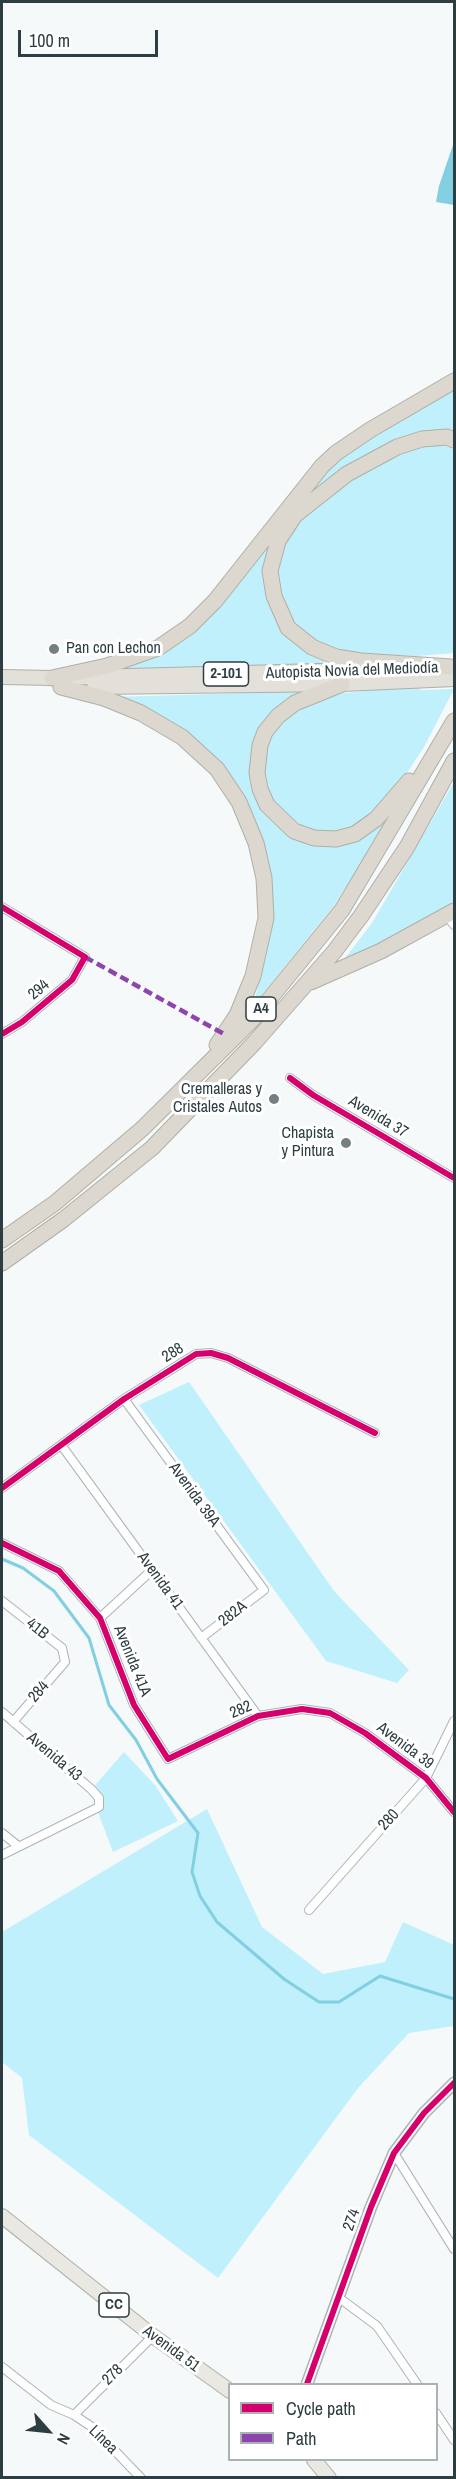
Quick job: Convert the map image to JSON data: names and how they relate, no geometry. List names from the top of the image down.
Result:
{
  "streets": {
    "highway": ["Autopista Novia del Mediodía", "2-101", "A4"],
    "main road": ["CC", "Avenida 51"],
    "street": [
      "294",
      "Avenida 37",
      "288",
      "Avenida 39A",
      "Avenida 41",
      "282A",
      "41B",
      "Avenida 41A",
      "284",
      "282",
      "Avenida 39",
      "Avenida 43",
      "280",
      "274",
      "278",
      "Línea"
    ]
  },
  "crossings": [
    ["288", "Avenida 39A"],
    ["288", "Avenida 41"],
    ["Avenida 39A", "282A"],
    ["Avenida 41", "282A"],
    ["Avenida 41", "282"],
    ["41B", "284"],
    ["Avenida 41A", "282"],
    ["284", "Avenida 43"],
    ["282", "Avenida 39"],
    ["Avenida 39", "280"],
    ["Avenida 51", "278"],
    ["278", "Línea"]
  ],
  "places": ["Pan con Lechon", "Cremalleras y Cristales Autos", "Chapista y Pintura"],
  "legend": ["Cycle path", "Path"],
  "scale_bar": "100 m",
  "north": "bottom right"
}
